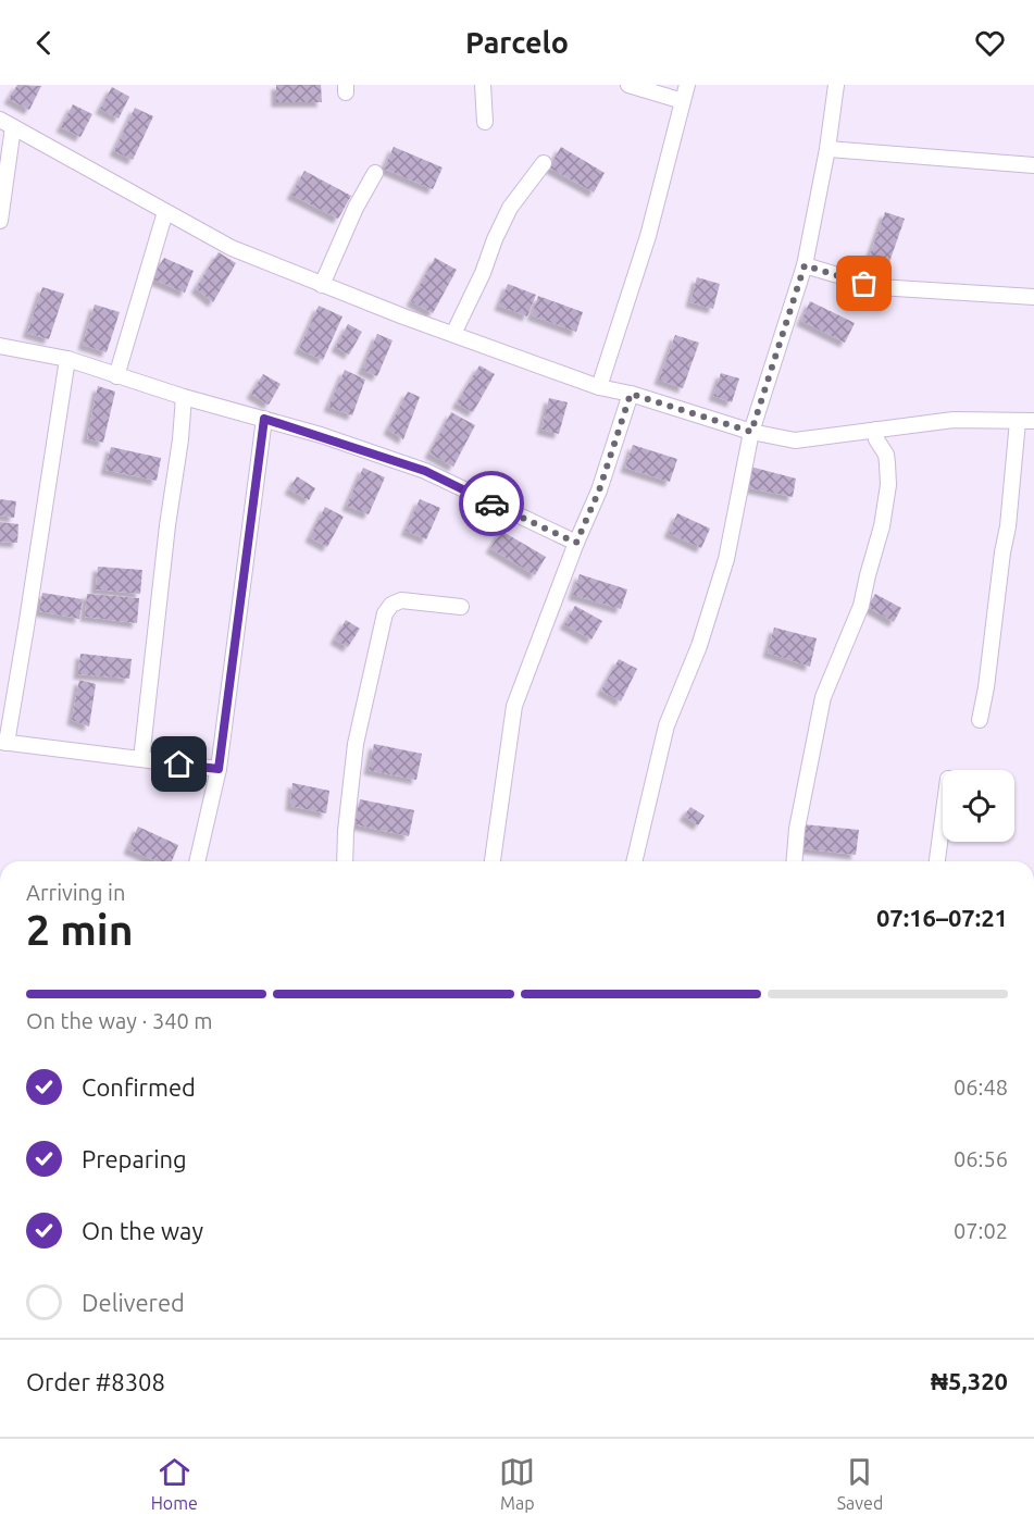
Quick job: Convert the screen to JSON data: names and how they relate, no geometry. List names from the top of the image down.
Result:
{
  "page": {
    "header": "Parcelo",
    "heading": ["2 min", "Arriving in", "07:16–07:21"],
    "panel": ["Order #8308", "₦5,320"],
    "bar": "On the way · 340 m",
    "list": [
      ["Confirmed", "06:48"],
      ["Preparing", "06:56"],
      ["On the way", "07:02"],
      "Delivered"
    ],
    "tabs": ["Home", "Map", "Saved"]
  }
}
